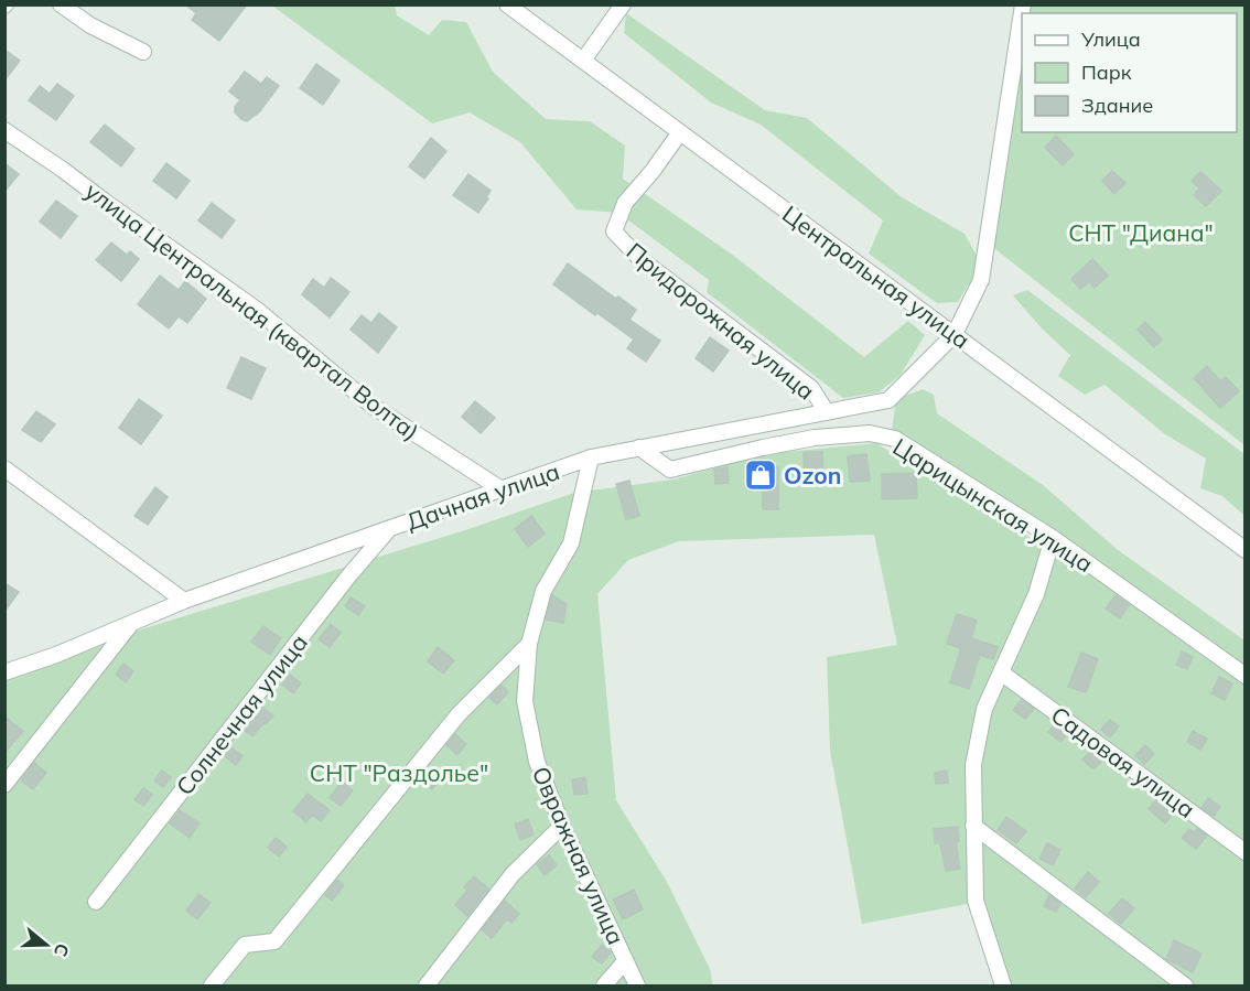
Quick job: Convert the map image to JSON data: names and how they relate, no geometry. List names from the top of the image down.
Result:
{
  "streets": {
    "street": [
      "Центральная улица",
      "улица Центральная (квартал Волта)",
      "Придорожная улица",
      "Дачная улица",
      "Царицынская улица",
      "Солнечная улица",
      "Садовая улица",
      "Овражная улица"
    ]
  },
  "crossings": [
    ["Центральная улица", "Придорожная улица"],
    ["Центральная улица", "Дачная улица"],
    ["улица Центральная (квартал Волта)", "Дачная улица"],
    ["Придорожная улица", "Дачная улица"],
    ["Дачная улица", "Царицынская улица"],
    ["Дачная улица", "Солнечная улица"],
    ["Дачная улица", "Овражная улица"]
  ],
  "parks": ["СНТ \"Диана\"", "СНТ \"Раздолье\""],
  "places": {
    "shop": ["Ozon"]
  },
  "legend": ["Улица", "Парк", "Здание"],
  "north": "right"
}
